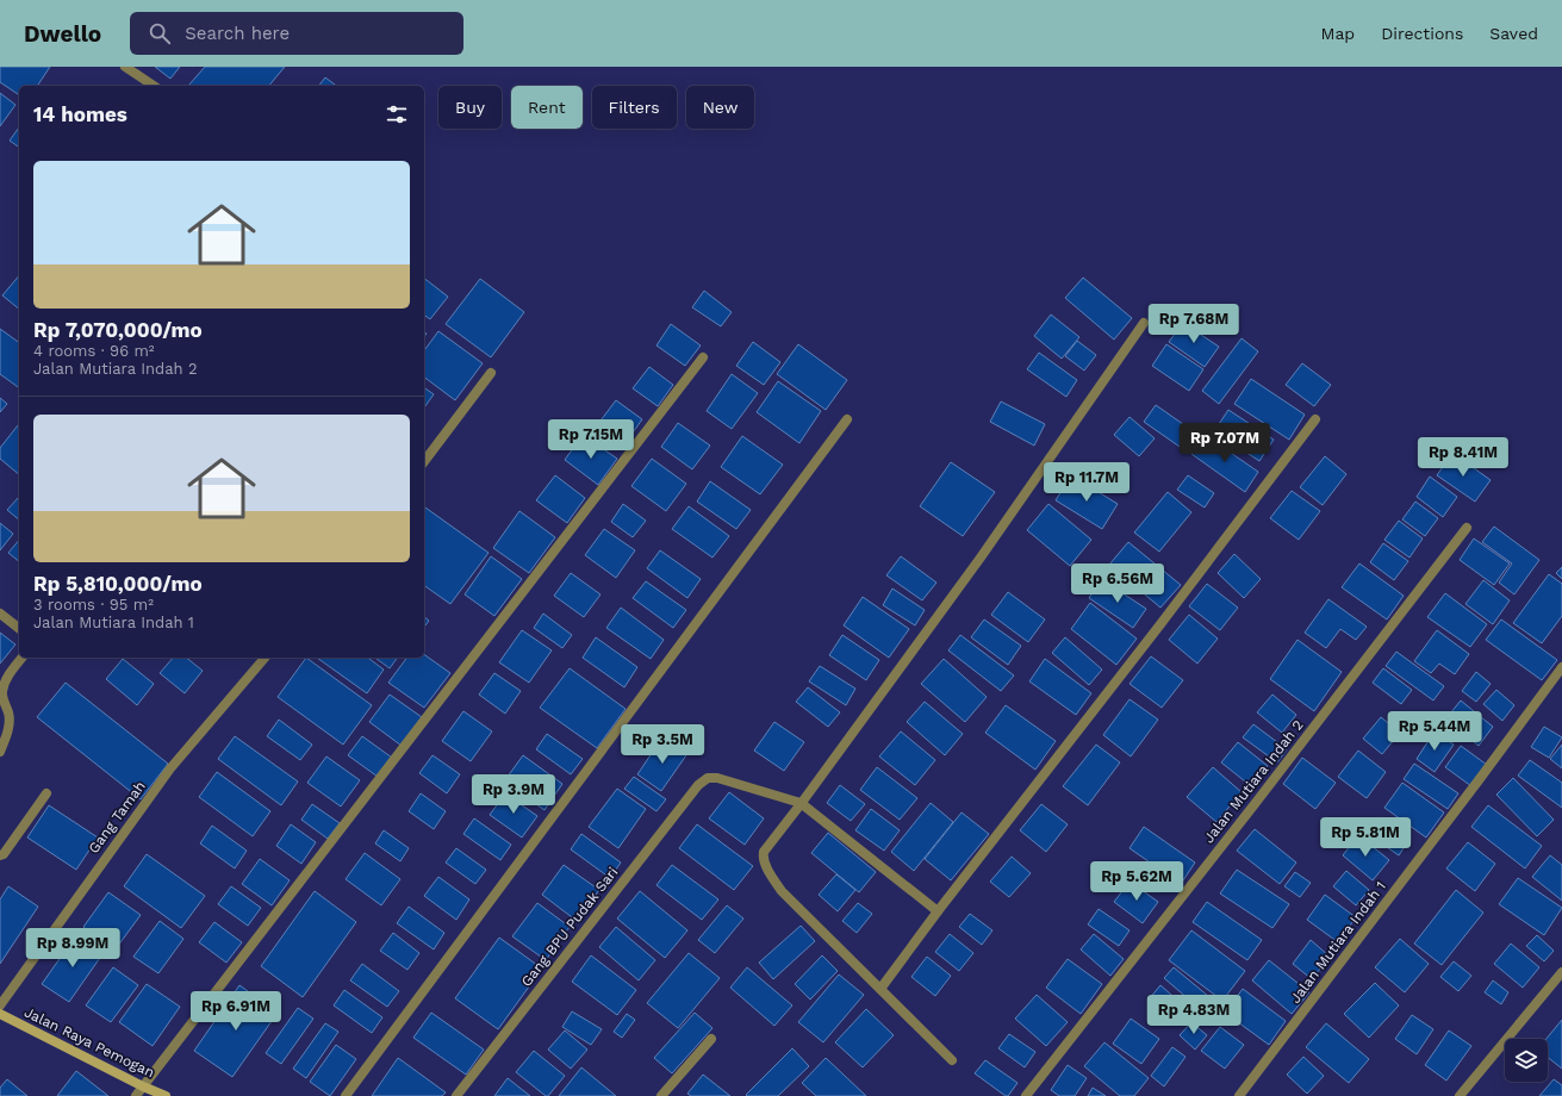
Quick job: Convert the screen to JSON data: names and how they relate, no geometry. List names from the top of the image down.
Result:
{
  "streets": {
    "street": [
      "Jalan Mutiara Indah 2",
      "Gang Tamah",
      "Gang BPU Pudak Sari",
      "Jalan Mutiara Indah 1",
      "Jalan Raya Pemogan"
    ]
  },
  "page": {
    "header": "Dwello",
    "search": "Search here",
    "nav": ["Map", "Directions", "Saved"],
    "chip": [
      "Buy",
      "Rent",
      "Filters",
      "New"
    ],
    "heading": "14 homes",
    "list": [
      {
        "name": "Rp 7,070,000/mo",
        "note": "4 rooms · 96 m² · Jalan Mutiara Indah 2"
      },
      {
        "name": "Rp 5,810,000/mo",
        "note": "3 rooms · 95 m² · Jalan Mutiara Indah 1"
      }
    ],
    "price": [
      "Rp 7.68M",
      "Rp 7.15M",
      "Rp 7.07M",
      "Rp 8.41M",
      "Rp 11.7M",
      "Rp 6.56M",
      "Rp 5.44M",
      "Rp 3.5M",
      "Rp 3.9M",
      "Rp 5.81M",
      "Rp 5.62M",
      "Rp 8.99M",
      "Rp 6.91M",
      "Rp 4.83M"
    ]
  }
}
